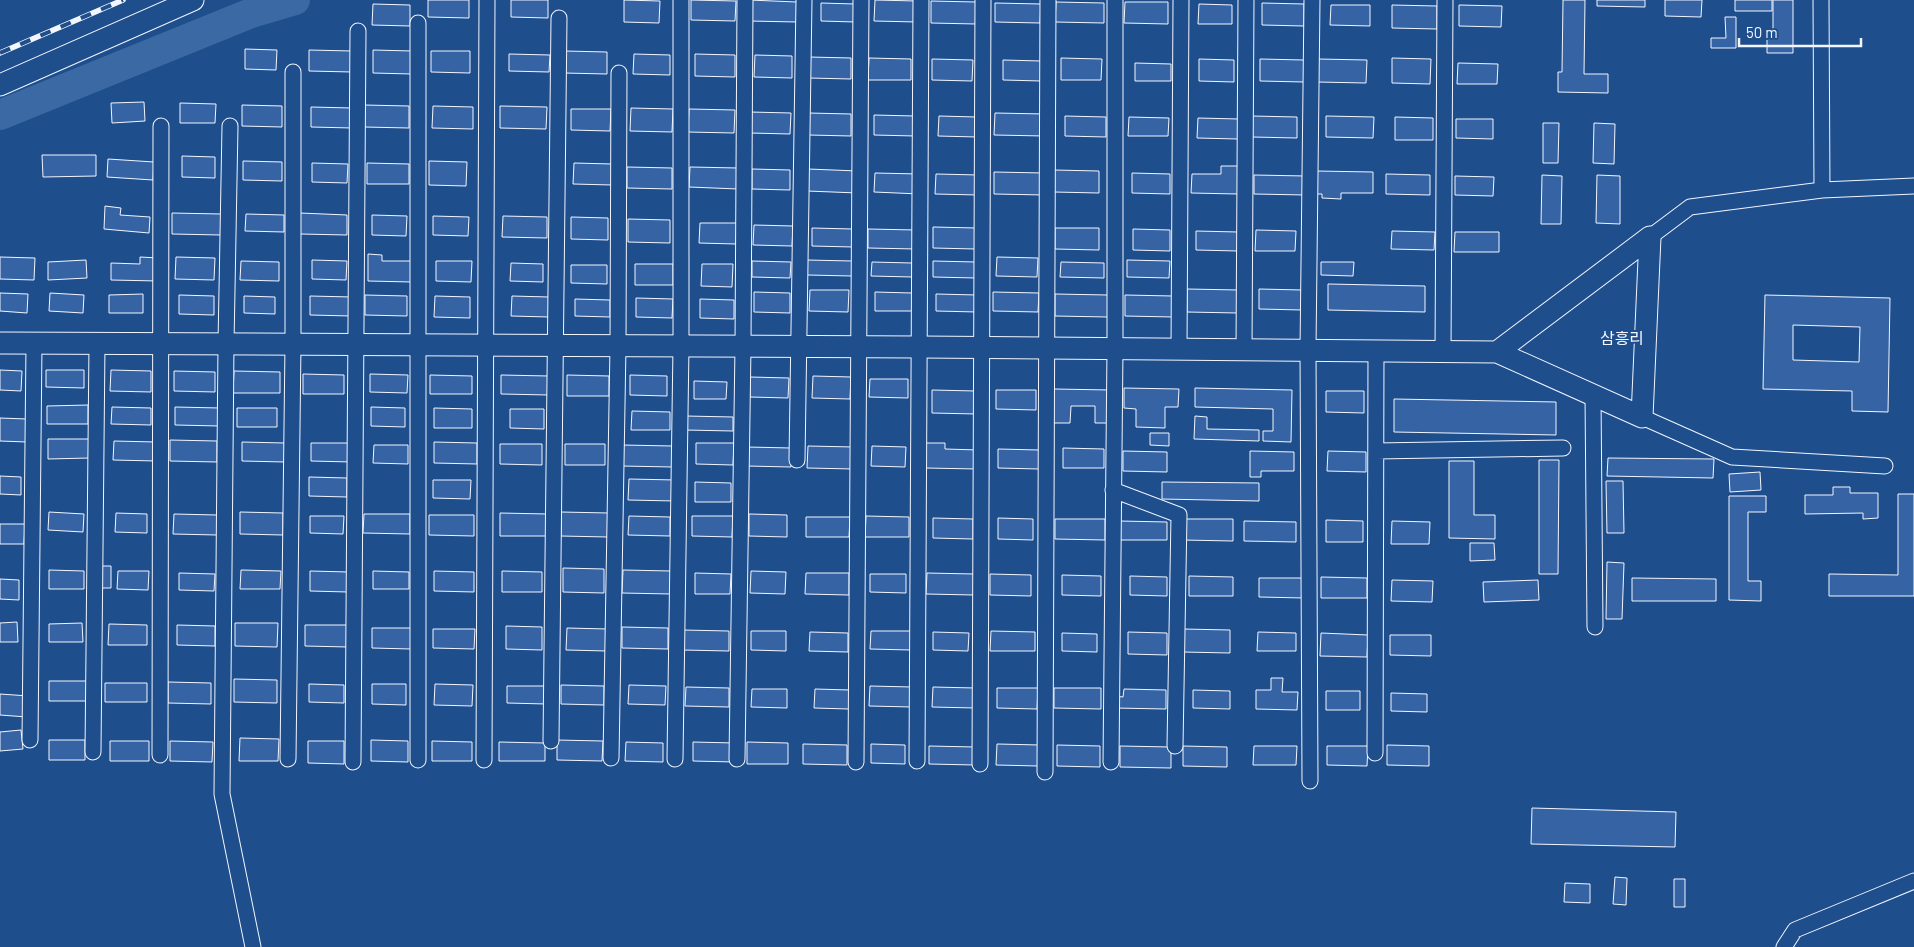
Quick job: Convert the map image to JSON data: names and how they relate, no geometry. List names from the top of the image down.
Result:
{
  "districts": ["삼흥리"],
  "scale_bar": "50 m"
}
